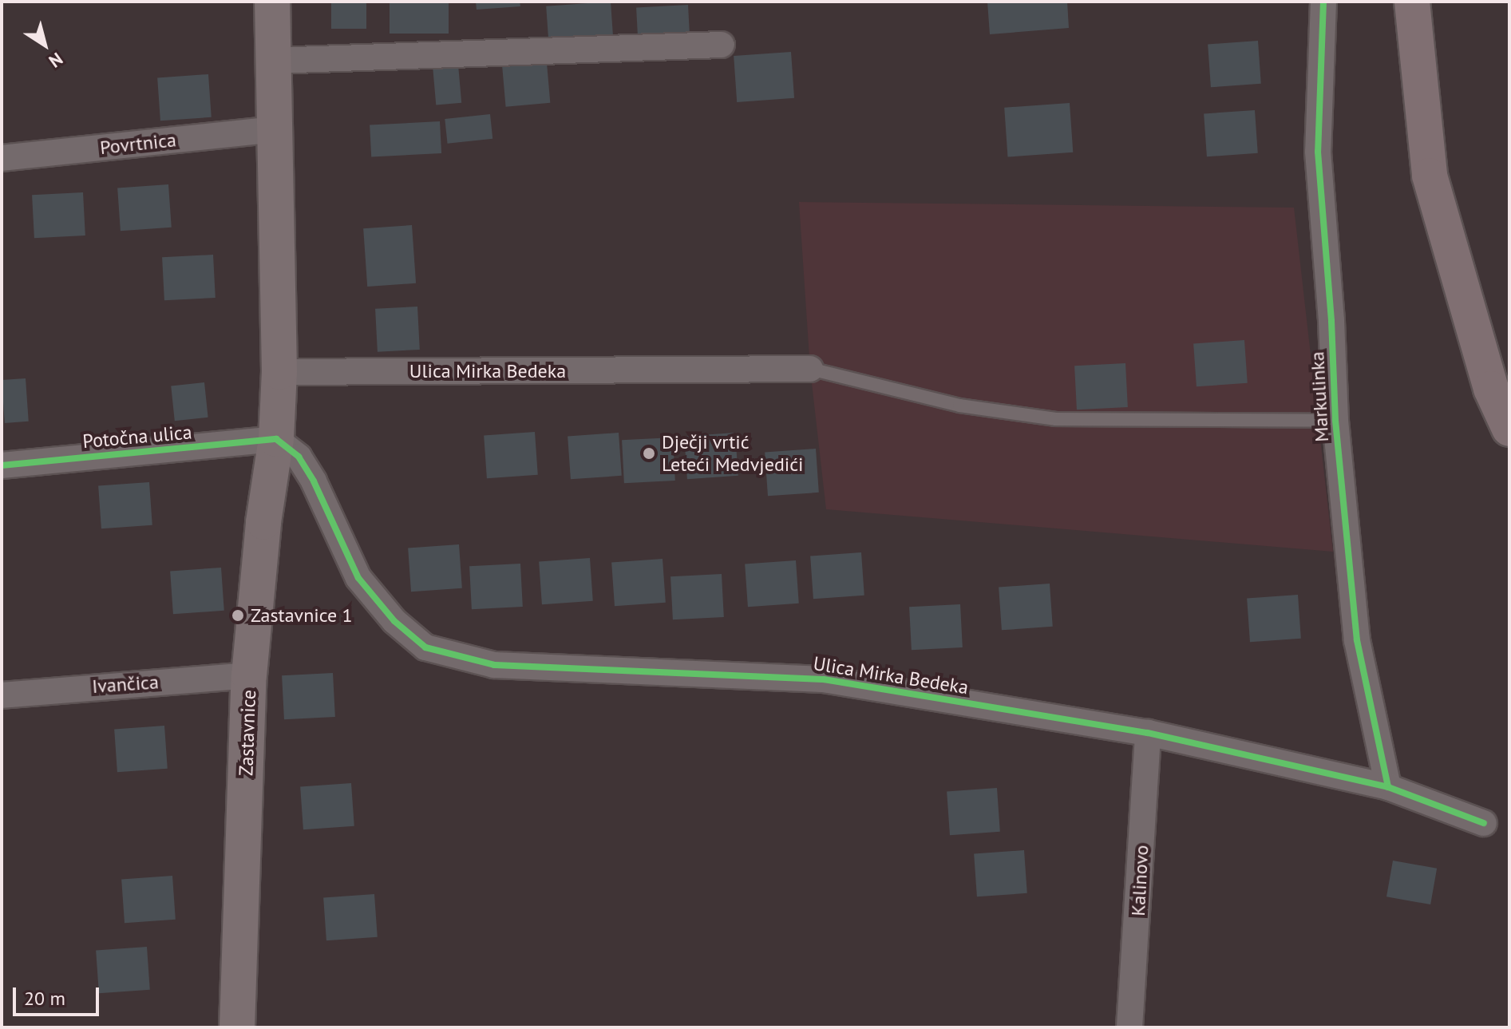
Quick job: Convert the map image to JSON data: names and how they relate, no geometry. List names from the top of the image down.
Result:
{
  "streets": {
    "main road": ["Zastavnice"],
    "street": [
      "Povrtnica",
      "Ulica Mirka Bedeka",
      "Markulinka",
      "Potočna ulica",
      "Ivančica",
      "Kalinovo"
    ]
  },
  "crossings": [
    ["Ulica Mirka Bedeka", "Markulinka"],
    ["Ulica Mirka Bedeka", "Potočna ulica"],
    ["Ulica Mirka Bedeka", "Zastavnice"],
    ["Ulica Mirka Bedeka", "Kalinovo"],
    ["Potočna ulica", "Zastavnice"],
    ["Ivančica", "Zastavnice"]
  ],
  "places": ["Dječji vrtić Leteći Medvjedići", "Zastavnice 1"],
  "scale_bar": "20 m",
  "north": "bottom right"
}
